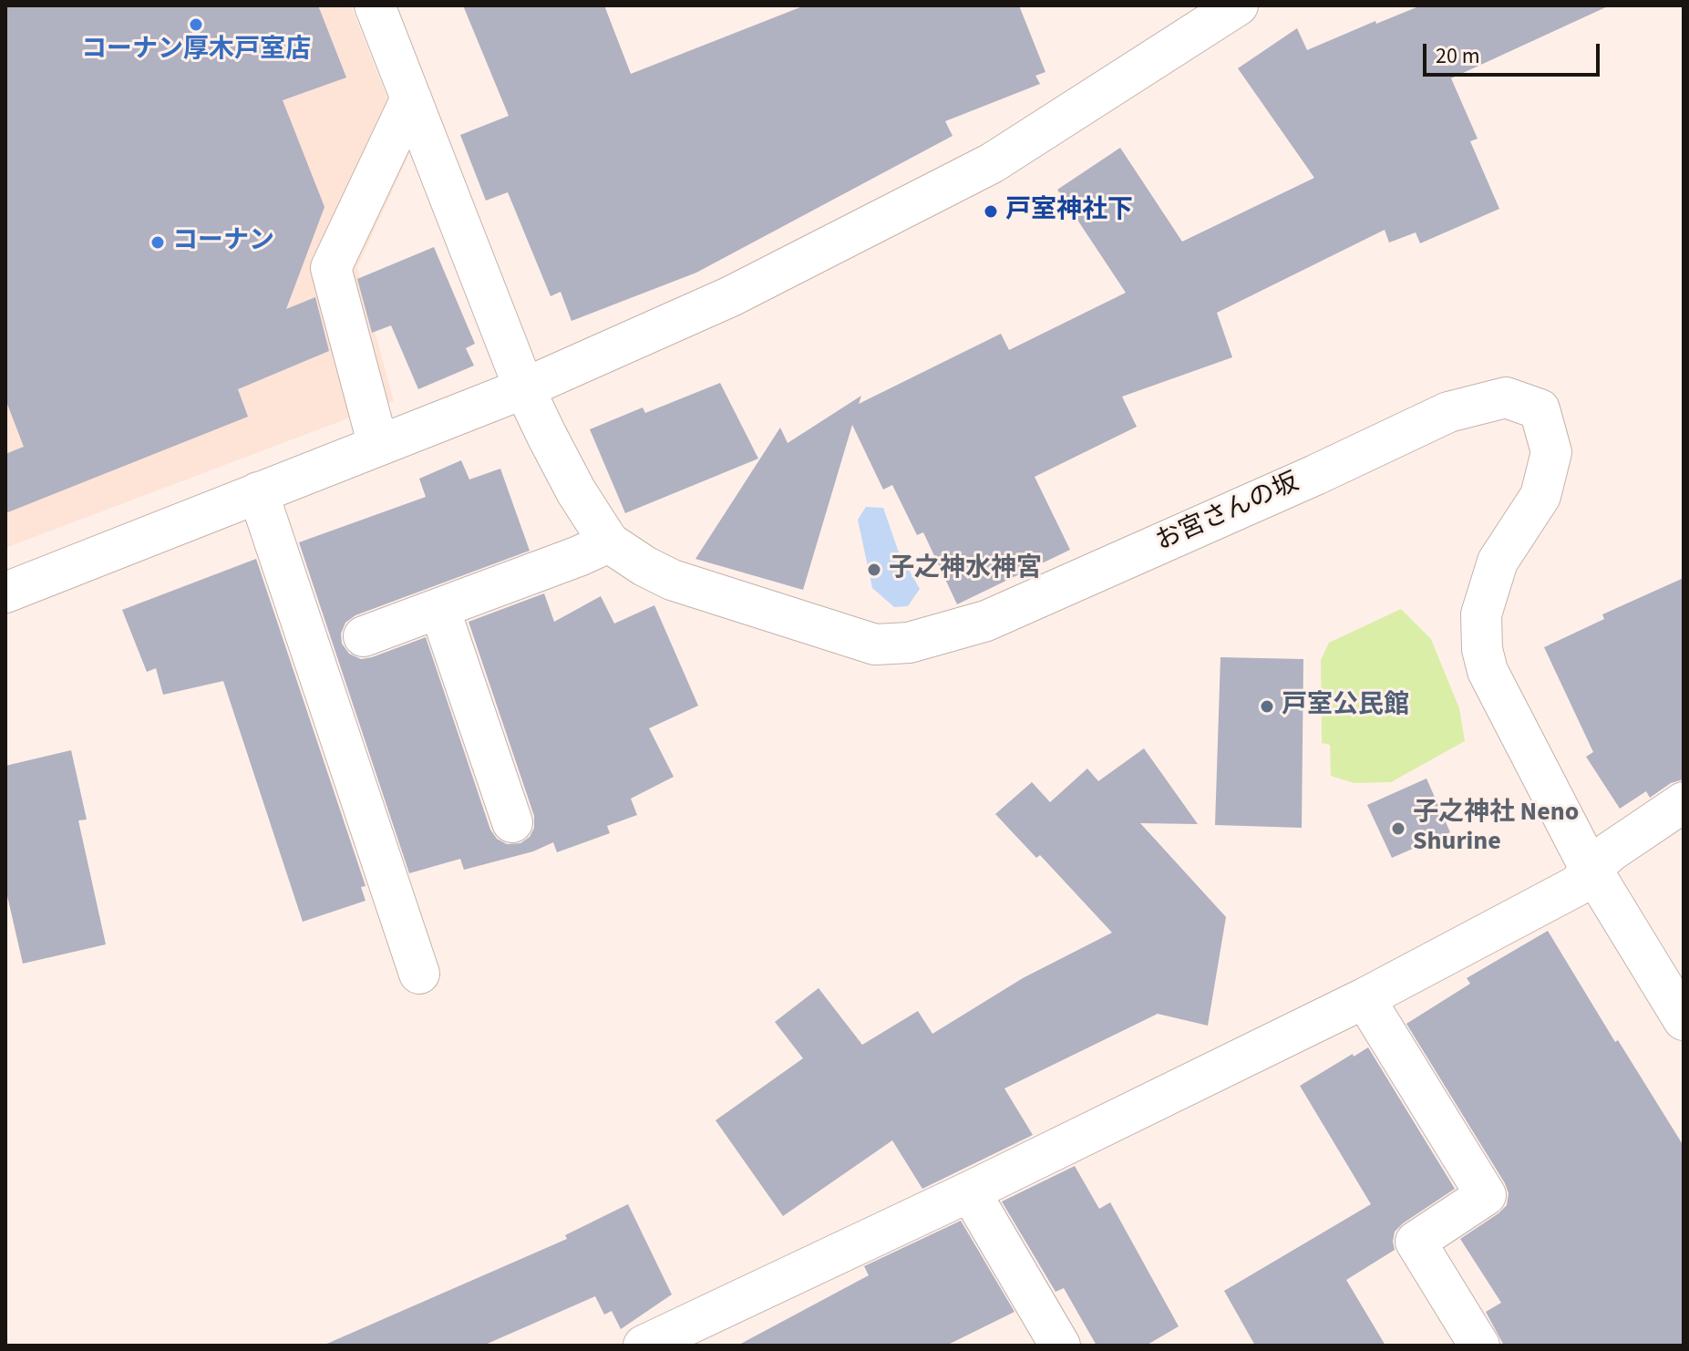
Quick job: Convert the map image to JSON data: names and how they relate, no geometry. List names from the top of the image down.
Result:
{
  "streets": {
    "street": ["お宮さんの坂"]
  },
  "places": [
    "コーナン厚木戸室店",
    "戸室神社下",
    "コーナン",
    "子之神水神宮",
    "戸室公民館",
    "子之神社 Neno Shurine"
  ],
  "scale_bar": "20 m"
}
